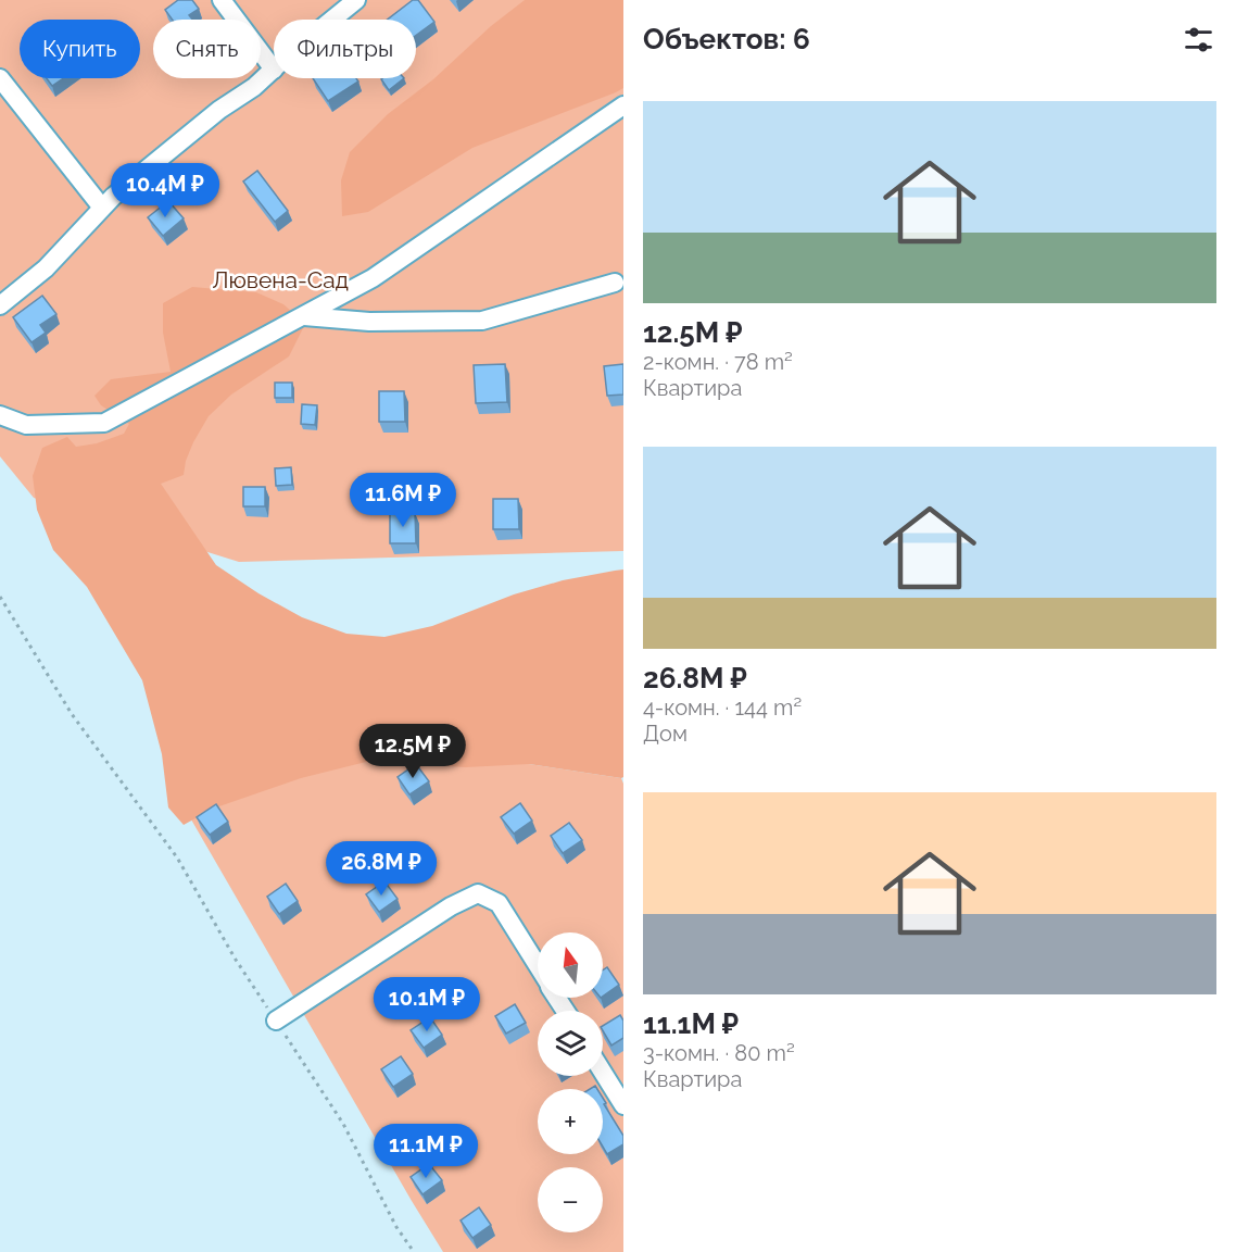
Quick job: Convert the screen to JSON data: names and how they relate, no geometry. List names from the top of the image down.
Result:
{
  "parks": ["Лювена-Сад"],
  "north": "top",
  "page": {
    "heading": "Объектов: 6",
    "chip": ["Купить", "Снять", "Фильтры"],
    "list": [
      {
        "name": "12.5M ₽",
        "note": "2-комн. · 78 m² · Квартира"
      },
      {
        "name": "26.8M ₽",
        "note": "4-комн. · 144 m² · Дом"
      },
      {
        "name": "11.1M ₽",
        "note": "3-комн. · 80 m² · Квартира"
      }
    ],
    "price": [
      "10.4M ₽",
      "11.6M ₽",
      "12.5M ₽",
      "26.8M ₽",
      "10.1M ₽",
      "11.1M ₽"
    ],
    "map_buttons": ["+", "−"]
  }
}
